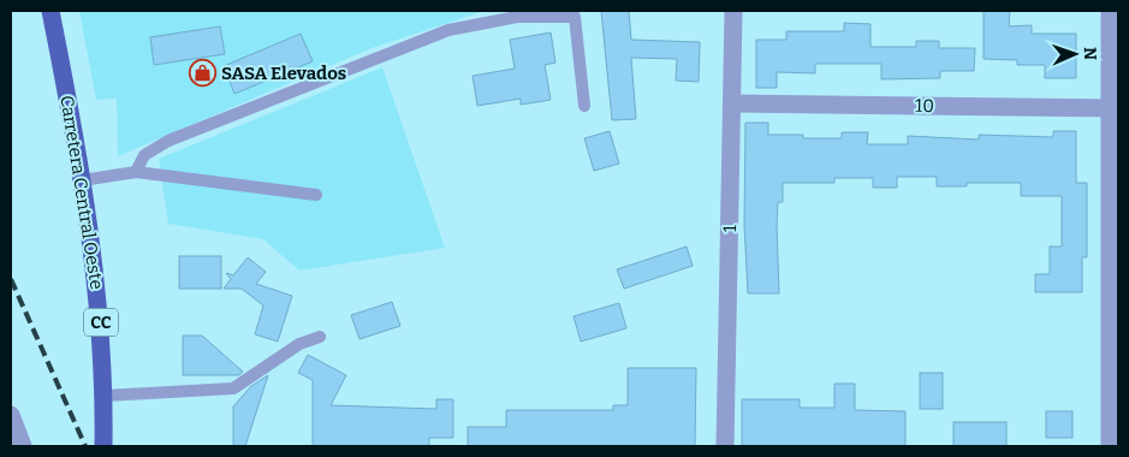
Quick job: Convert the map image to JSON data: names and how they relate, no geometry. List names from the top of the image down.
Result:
{
  "streets": {
    "main road": ["Carretera Central Oeste", "CC"],
    "street": ["10", "1"]
  },
  "crossings": [
    ["10", "1"]
  ],
  "places": {
    "shop": ["SASA Elevados"]
  },
  "north": "right"
}
